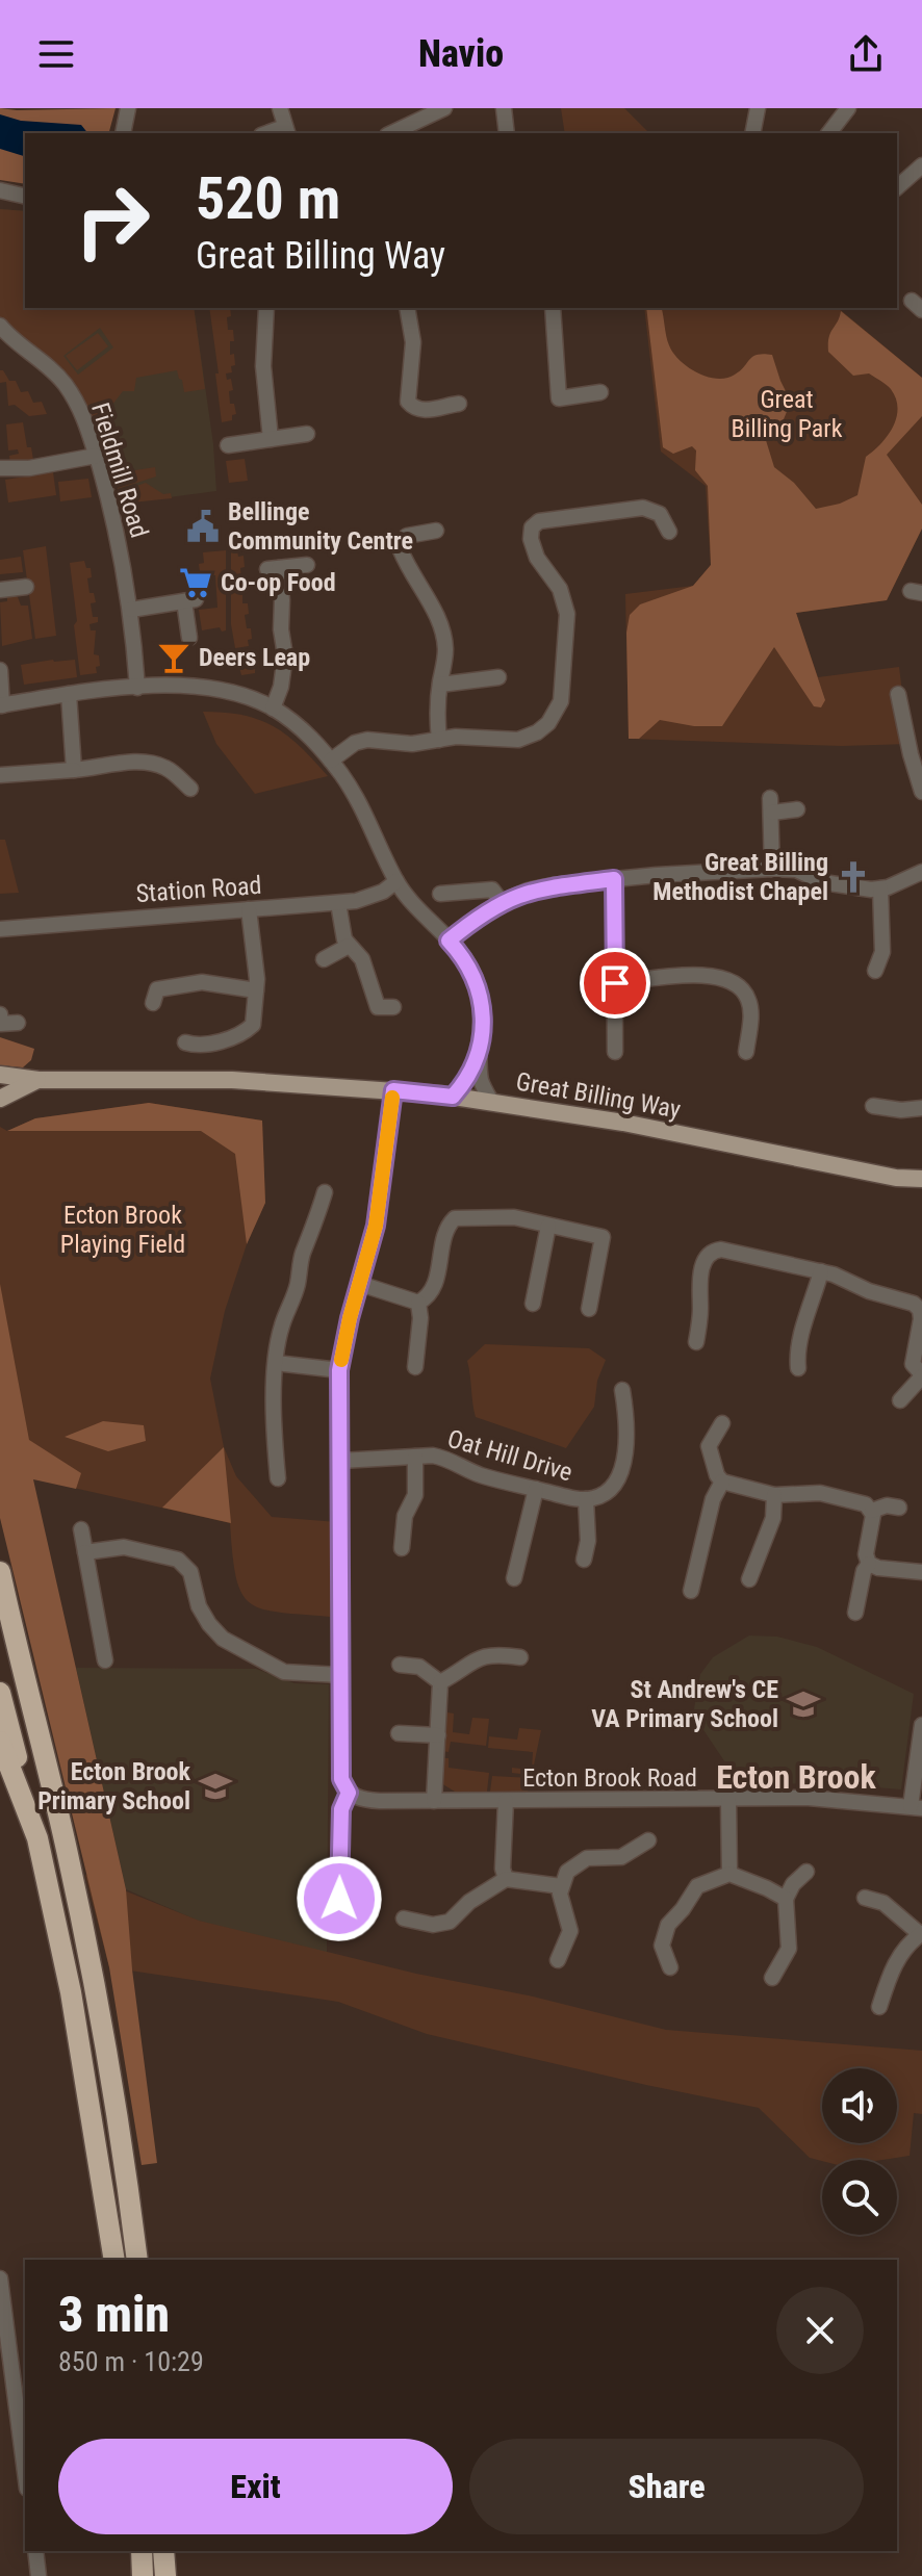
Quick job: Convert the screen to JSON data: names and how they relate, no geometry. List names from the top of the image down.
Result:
{
  "streets": {
    "main road": ["Great Billing Way"],
    "street": [
      "Fieldmill Road",
      "Station Road",
      "Oat Hill Drive",
      "Ecton Brook Road"
    ]
  },
  "districts": ["Ecton Brook"],
  "parks": ["Great Billing Park", "Ecton Brook Playing Field"],
  "places": {
    "public building": ["Bellinge Community Centre"],
    "supermarket": ["Co-op Food"],
    "bar": ["Deers Leap"],
    "church": ["Great Billing Methodist Chapel"],
    "school or university": ["St Andrew's CE VA Primary School", "Ecton Brook Primary School"]
  },
  "page": {
    "header": "Navio",
    "turn": ["520 m", "Great Billing Way"],
    "heading": ["3 min", "850 m · 10:29"],
    "buttons": ["Exit", "Share"]
  }
}
